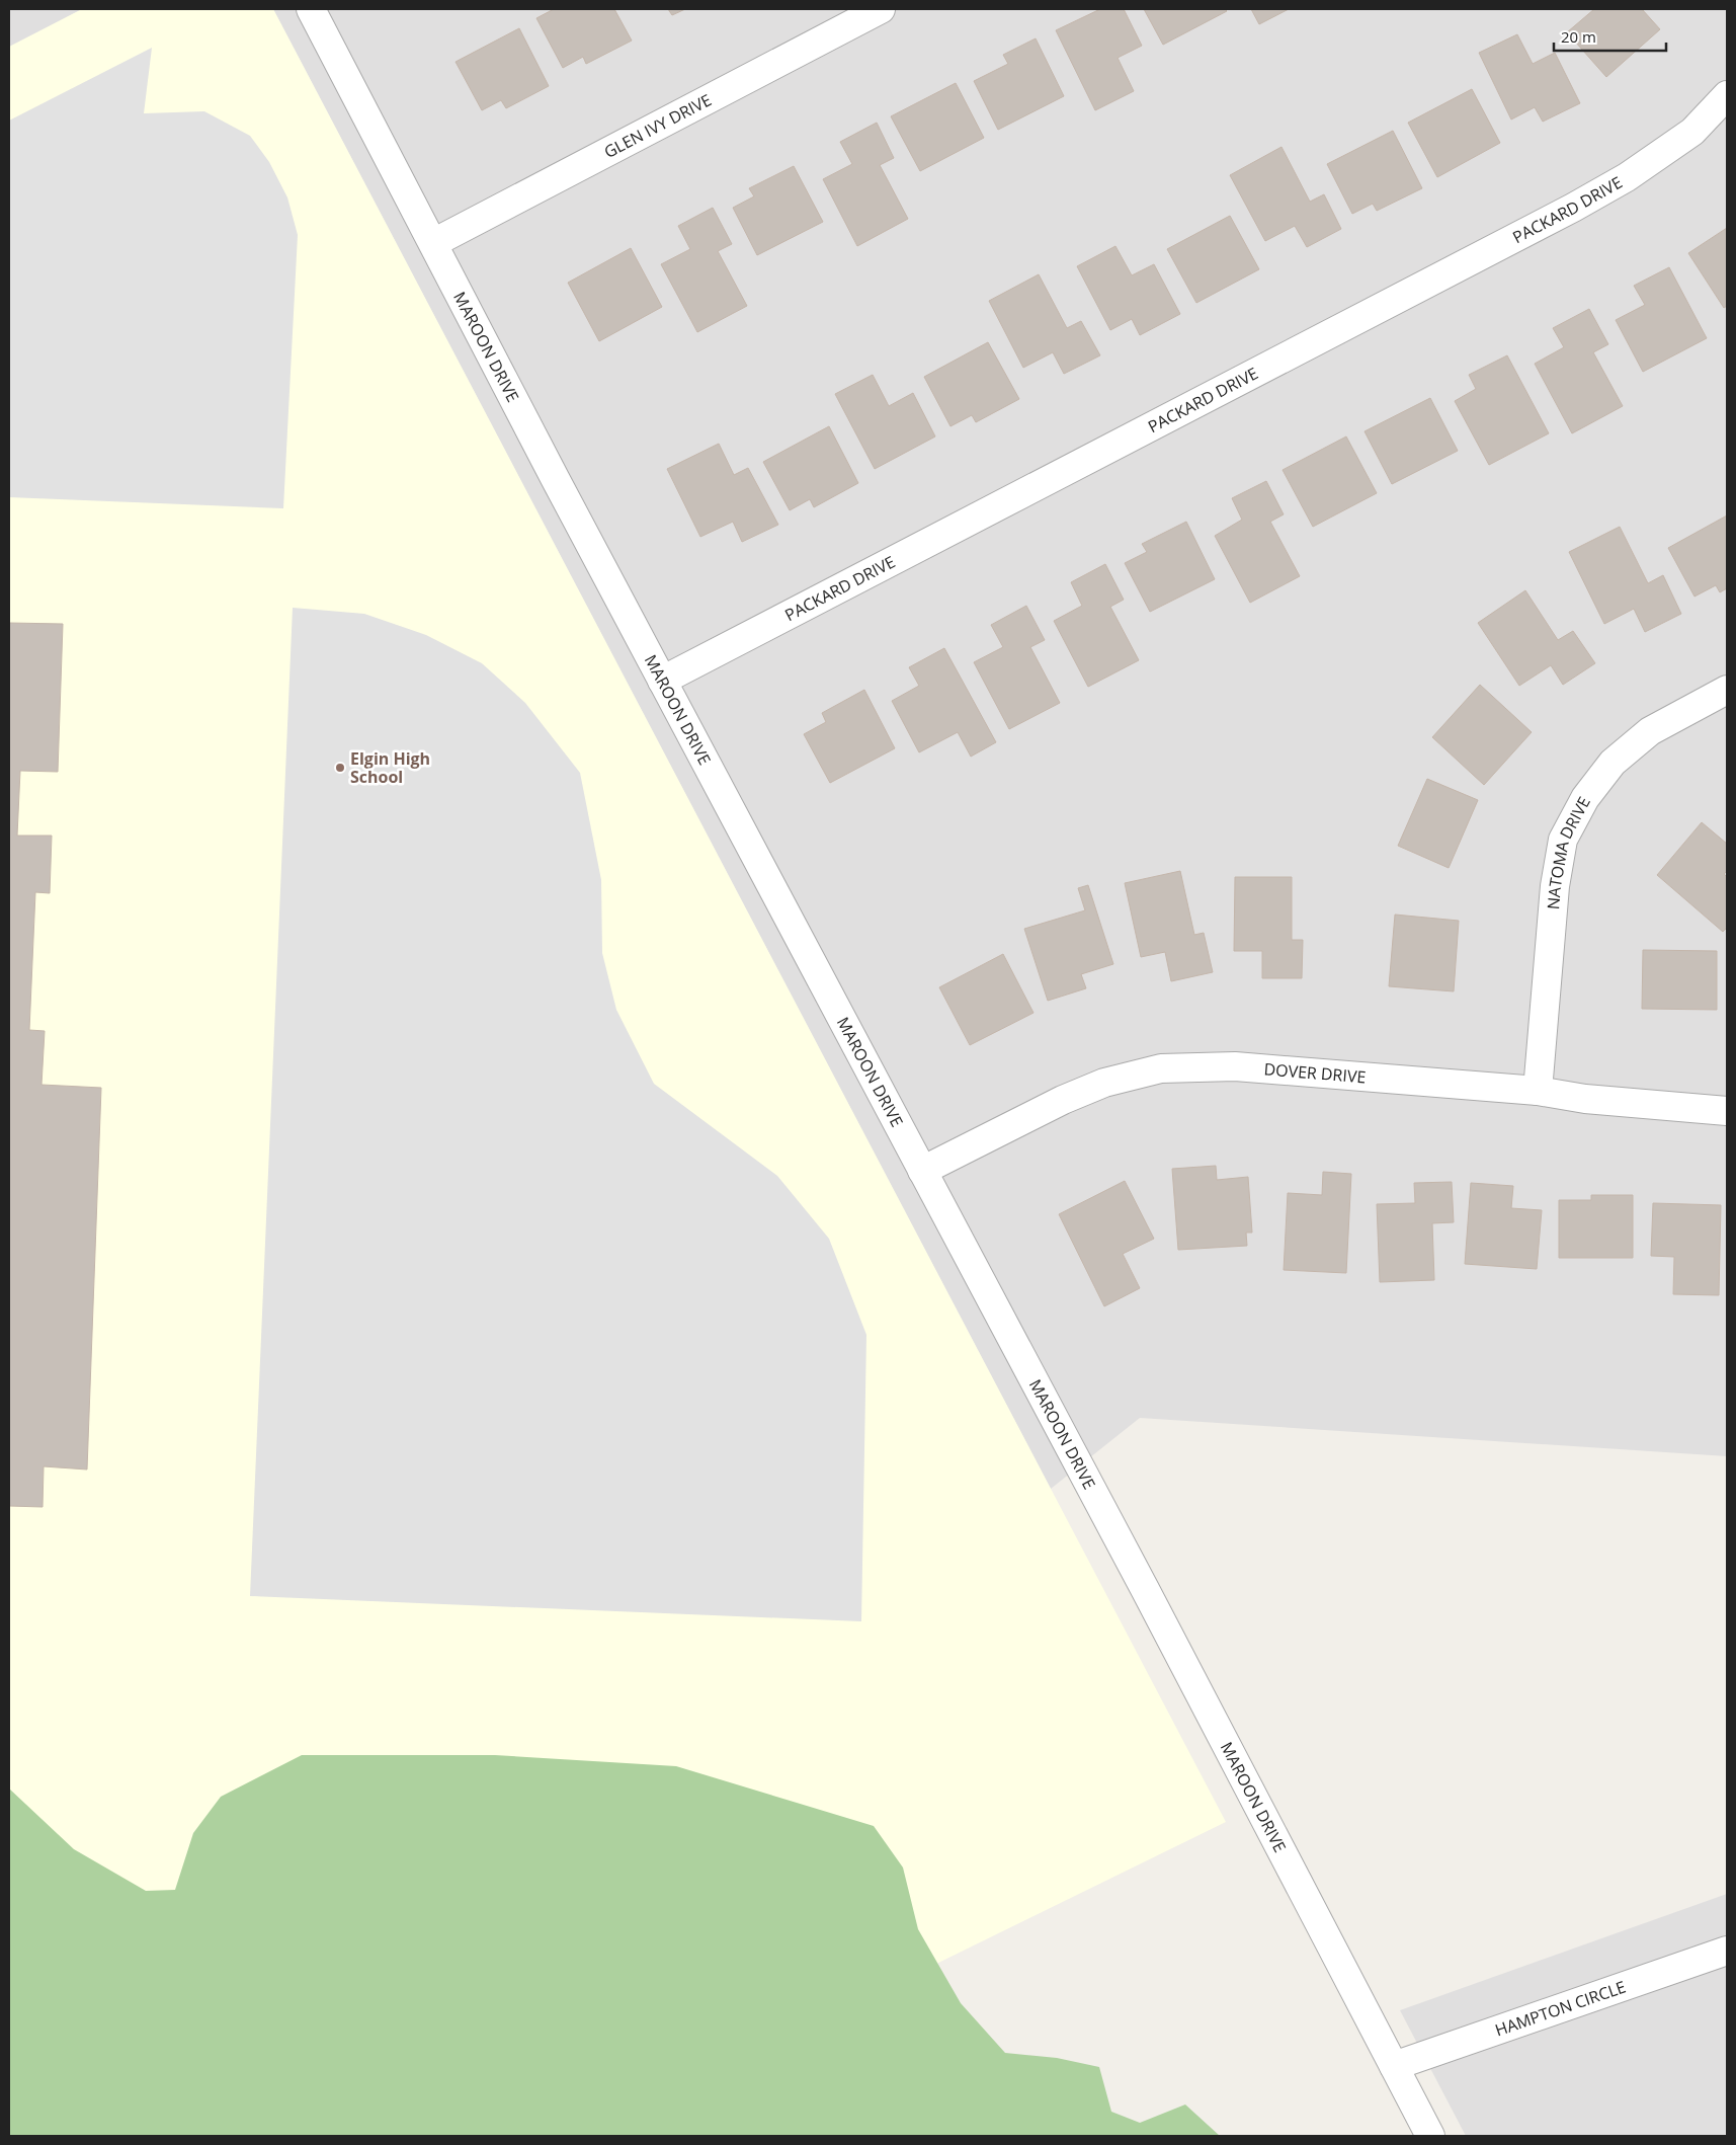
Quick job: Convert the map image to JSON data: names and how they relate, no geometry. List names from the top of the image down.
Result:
{
  "streets": {
    "street": [
      "GLEN IVY DRIVE",
      "PACKARD DRIVE",
      "MAROON DRIVE",
      "NATOMA DRIVE",
      "DOVER DRIVE",
      "HAMPTON CIRCLE"
    ]
  },
  "crossings": [
    ["GLEN IVY DRIVE", "MAROON DRIVE"],
    ["PACKARD DRIVE", "MAROON DRIVE"],
    ["MAROON DRIVE", "DOVER DRIVE"],
    ["MAROON DRIVE", "HAMPTON CIRCLE"],
    ["NATOMA DRIVE", "DOVER DRIVE"]
  ],
  "places": ["Elgin High School"],
  "scale_bar": "20 m"
}
